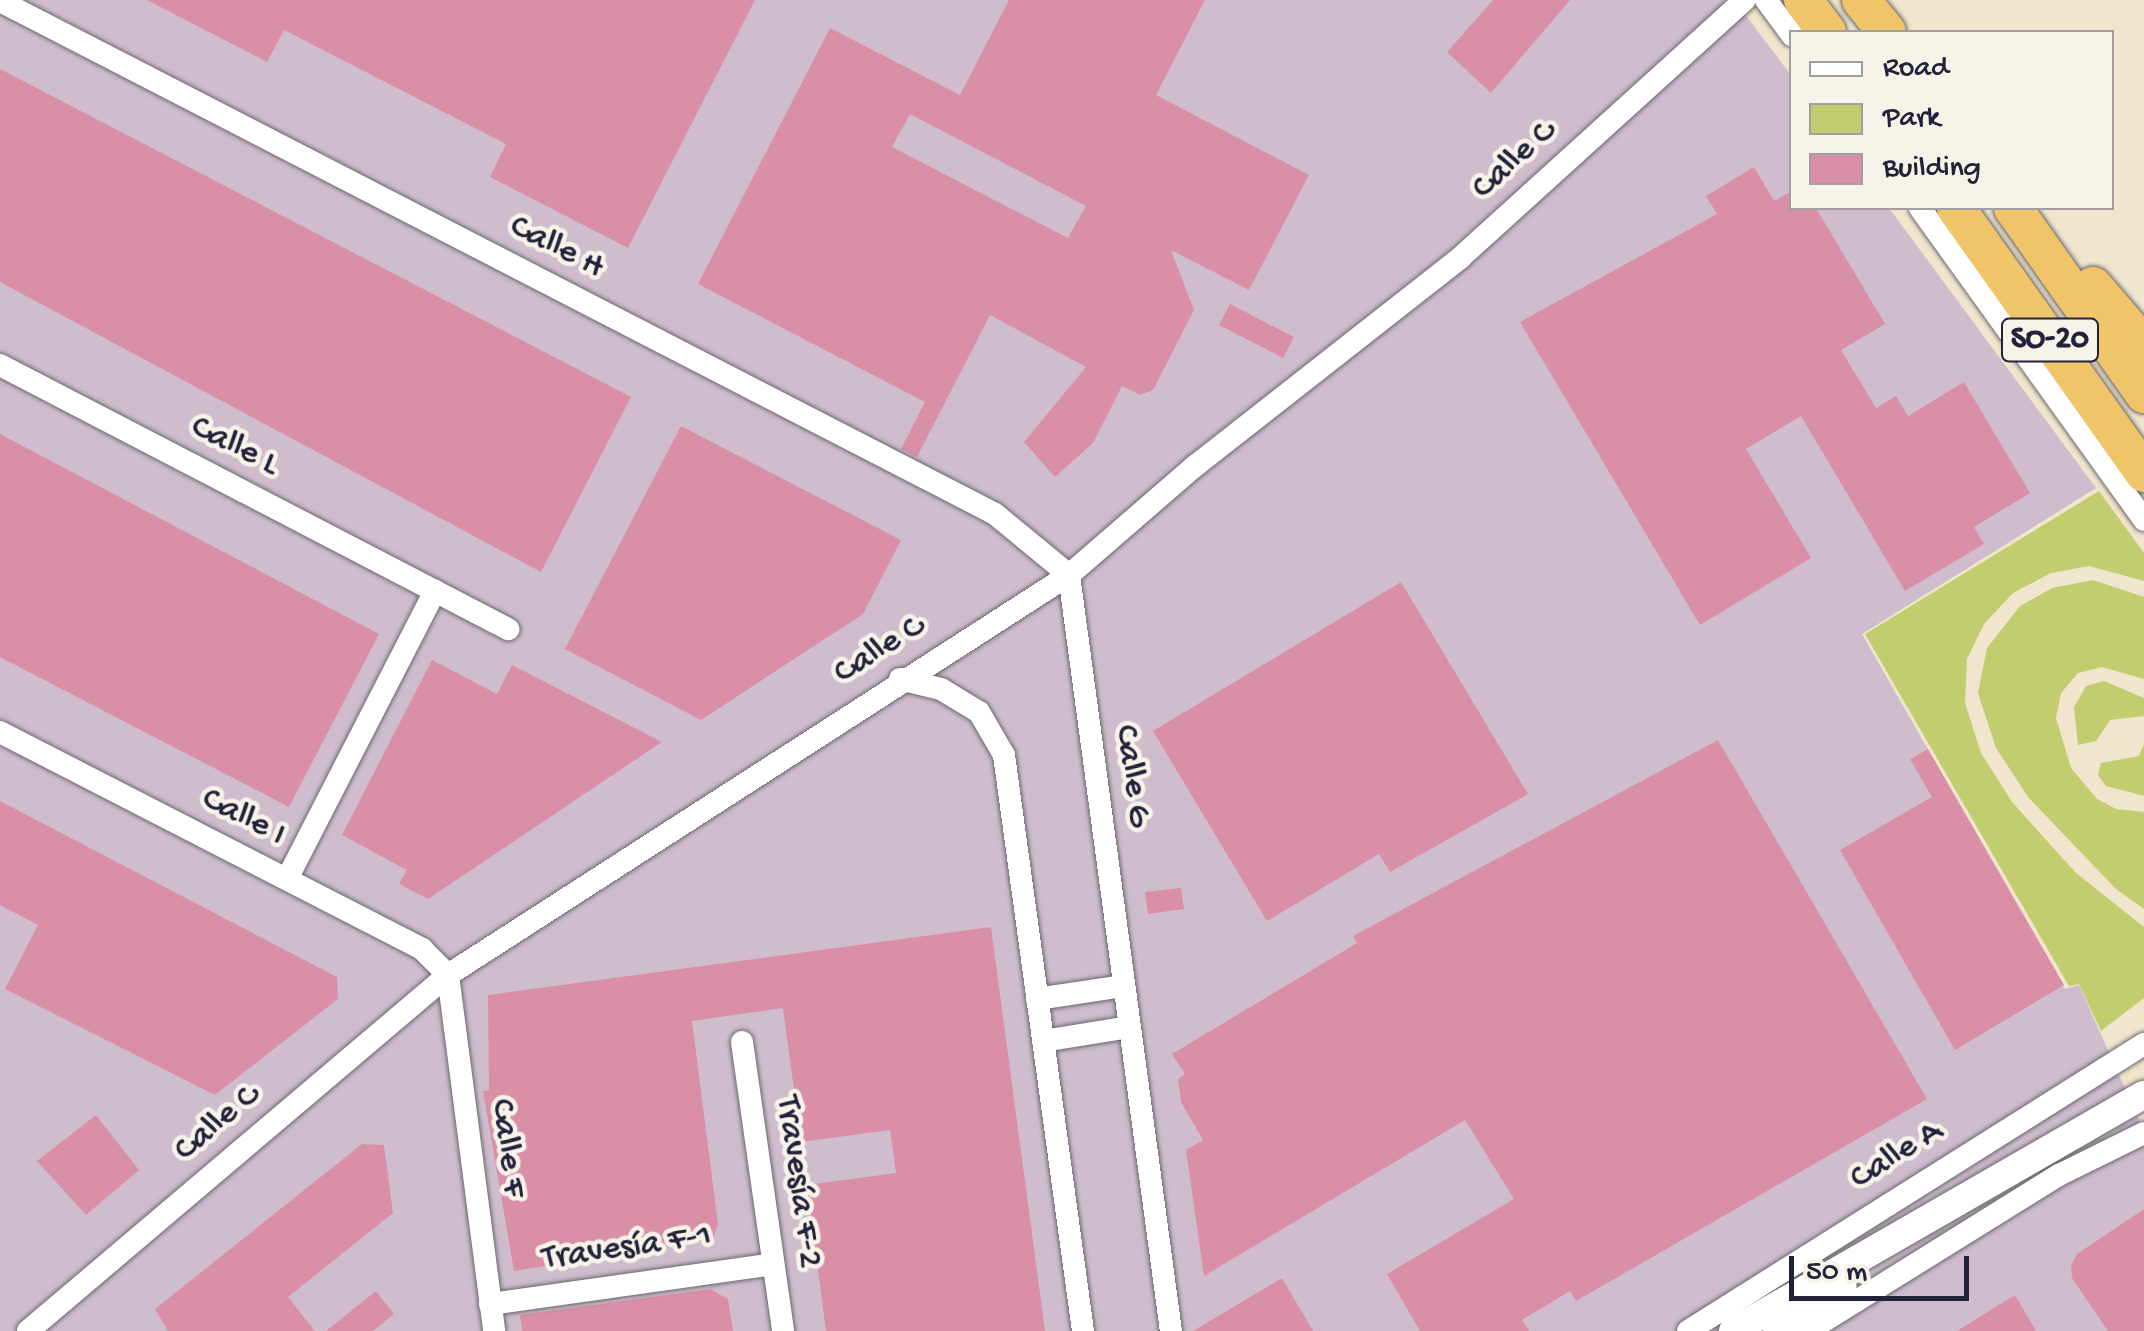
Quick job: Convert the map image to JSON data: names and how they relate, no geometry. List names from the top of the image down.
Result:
{
  "streets": {
    "highway": ["SO-20"],
    "street": [
      "Calle C",
      "Calle H",
      "Calle L",
      "Calle G",
      "Calle I",
      "Calle F",
      "Calle A",
      "Travesía F-2",
      "Travesía F-1"
    ]
  },
  "crossings": [
    ["Calle C", "Calle H"],
    ["Calle C", "Calle G"],
    ["Calle C", "Calle I"],
    ["Calle C", "Calle F"],
    ["Calle H", "Calle G"],
    ["Calle I", "Calle F"],
    ["Calle F", "Travesía F-1"],
    ["Travesía F-2", "Travesía F-1"]
  ],
  "legend": ["Road", "Park", "Building"],
  "scale_bar": "50 m"
}
